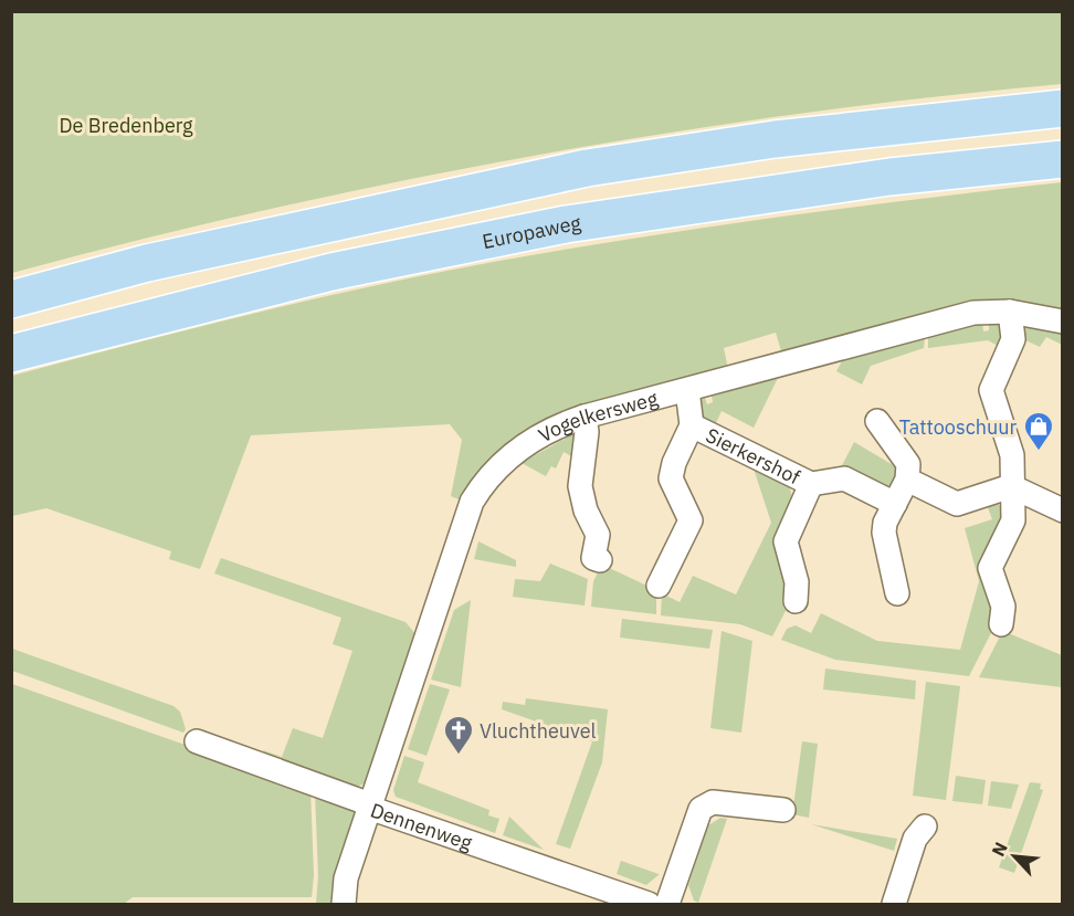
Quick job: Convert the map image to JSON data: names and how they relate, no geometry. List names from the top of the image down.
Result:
{
  "streets": {
    "highway": ["Europaweg"],
    "street": ["Vogelkersweg", "Sierkershof", "Dennenweg"]
  },
  "crossings": [
    ["Vogelkersweg", "Sierkershof"],
    ["Vogelkersweg", "Dennenweg"]
  ],
  "parks": ["De Bredenberg"],
  "places": {
    "shop": ["Tattooschuur"],
    "church": ["Vluchtheuvel"]
  },
  "north": "top left"
}
